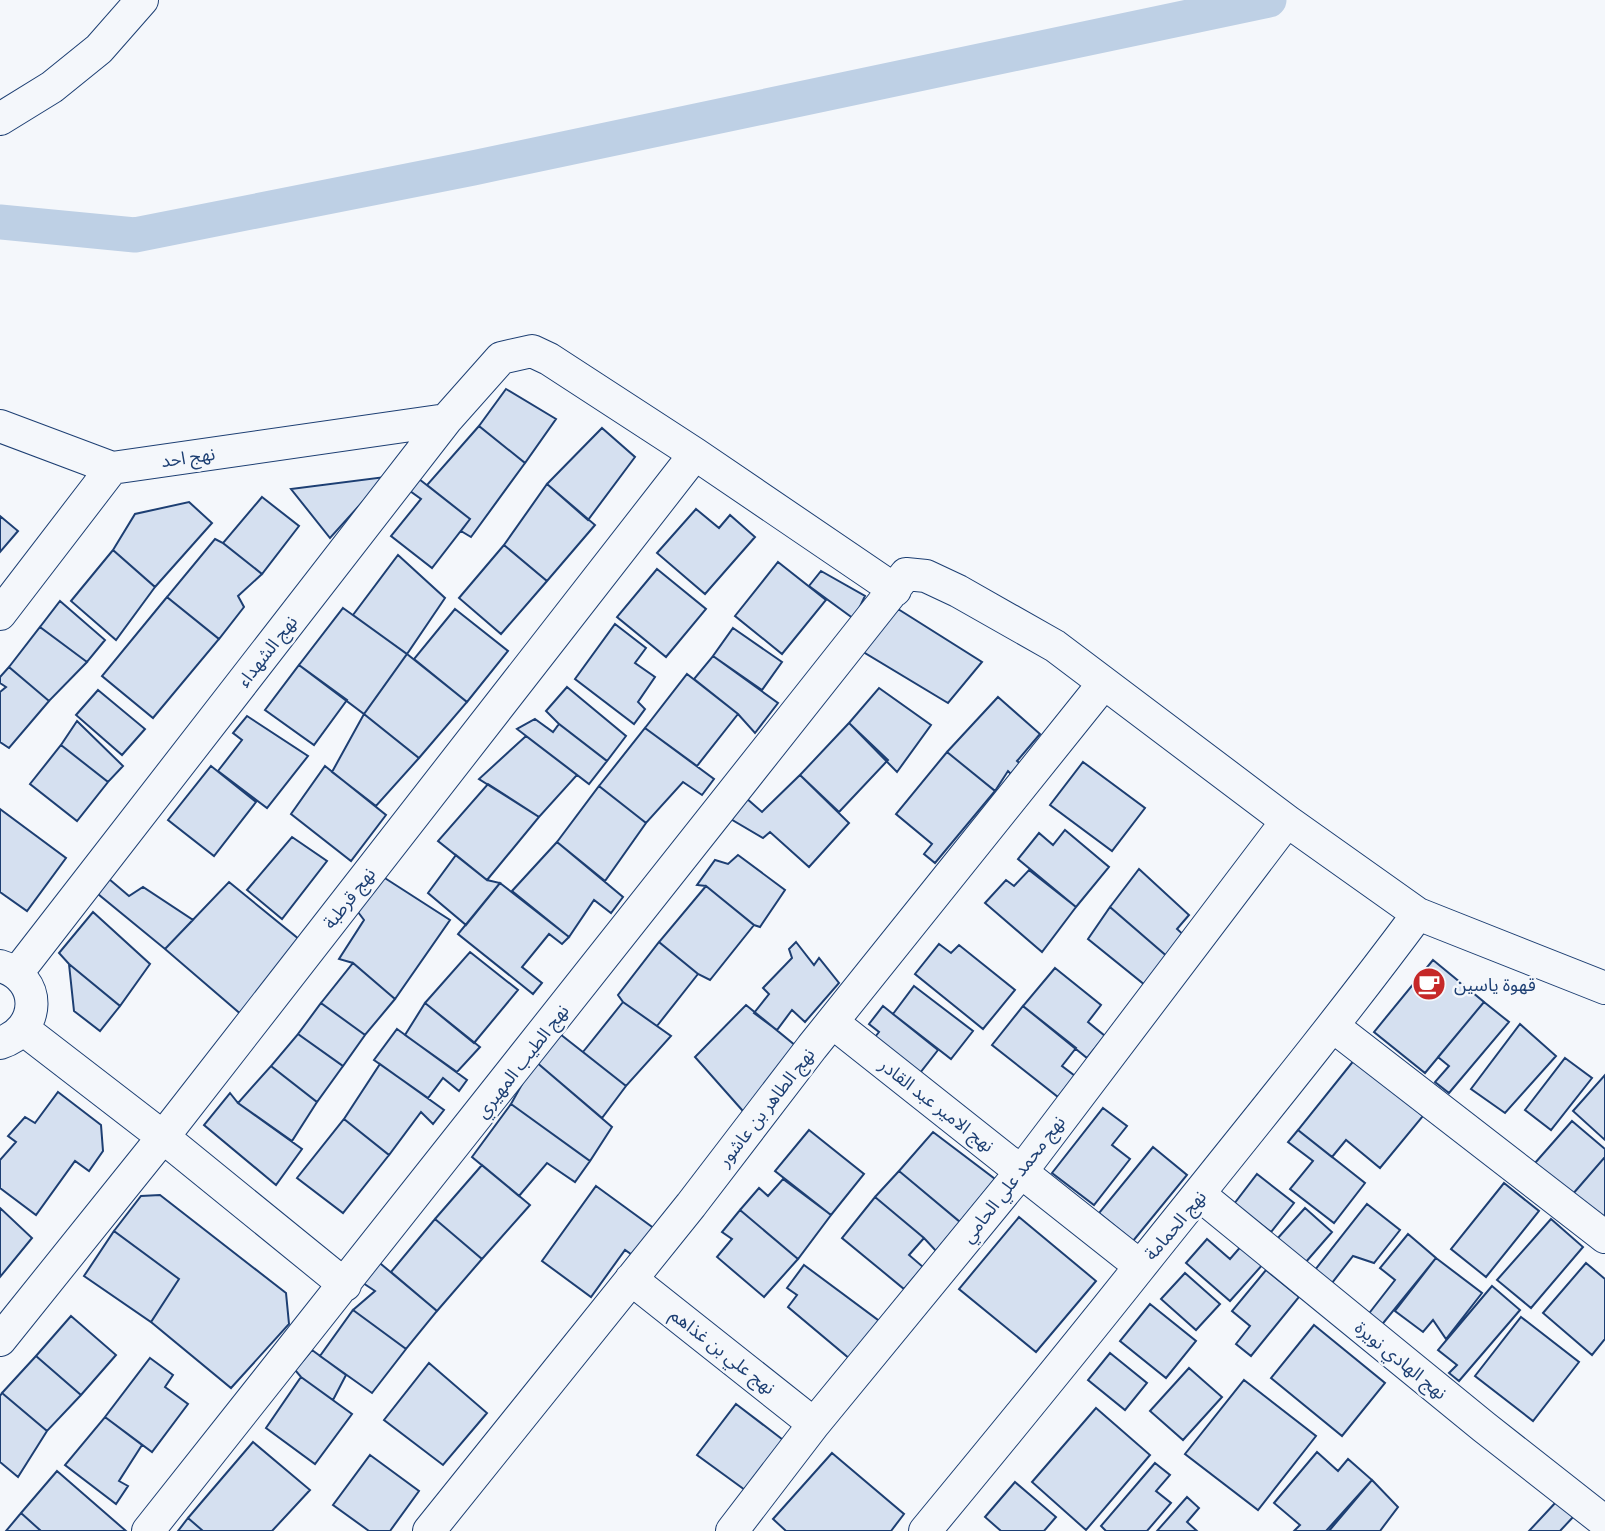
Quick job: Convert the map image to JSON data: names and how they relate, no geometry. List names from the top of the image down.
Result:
{
  "streets": {
    "street": [
      "نهج احد",
      "نهج الشهداء",
      "نهج قرطبة",
      "نهج الطيب المهيري",
      "نهج الامير عبد القادر",
      "نهج الطاهر بن عاشور",
      "نهج محمد علي الحامي",
      "نهج الحمامة",
      "نهج علي بن غذاهم",
      "نهج الهادي نويرة"
    ]
  },
  "crossings": [
    ["نهج احد", "نهج الشهداء"],
    ["نهج الشهداء", "نهج قرطبة"],
    ["نهج الامير عبد القادر", "نهج الطاهر بن عاشور"],
    ["نهج الامير عبد القادر", "نهج محمد علي الحامي"],
    ["نهج الامير عبد القادر", "نهج الحمامة"],
    ["نهج الطاهر بن عاشور", "نهج علي بن غذاهم"],
    ["نهج محمد علي الحامي", "نهج علي بن غذاهم"],
    ["نهج الحمامة", "نهج الهادي نويرة"]
  ],
  "places": {
    "cafe": ["قهوة ياسين"]
  }
}
